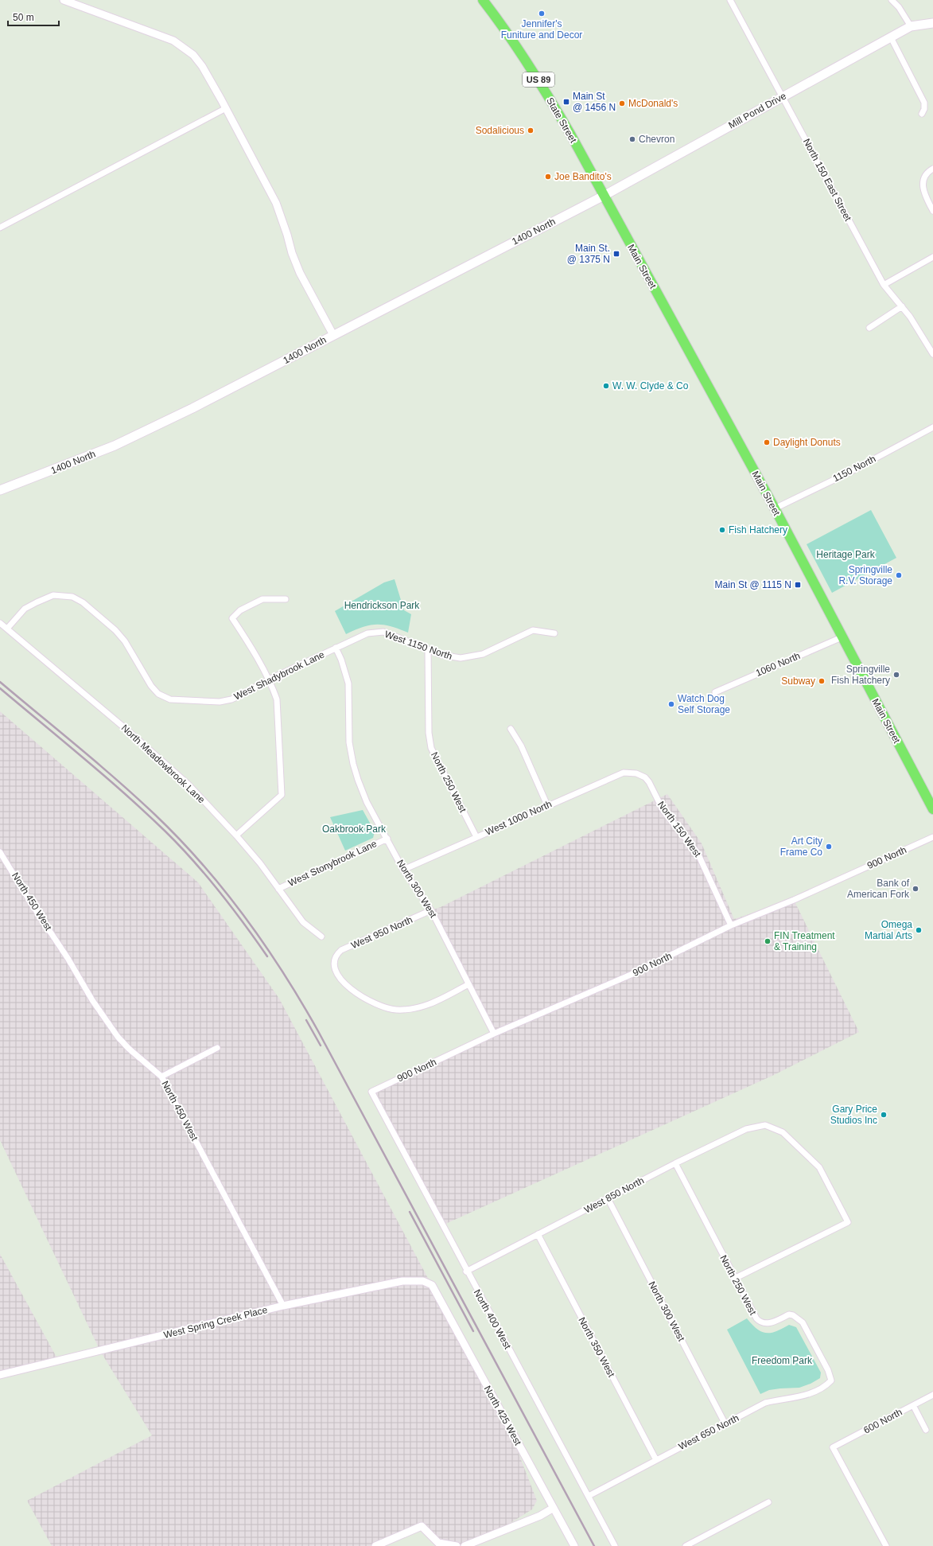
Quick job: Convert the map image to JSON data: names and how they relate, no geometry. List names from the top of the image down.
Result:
{
  "streets": {
    "main road": [
      "US 89",
      "Mill Pond Drive",
      "State Street",
      "1400 North",
      "Main Street"
    ],
    "street": [
      "North 150 East Street",
      "1150 North",
      "West 1150 North",
      "1060 North",
      "West Shadybrook Lane",
      "North Meadowbrook Lane",
      "North 250 West",
      "West 1000 North",
      "North 150 West",
      "900 North",
      "West Stonybrook Lane",
      "North 300 West",
      "North 450 West",
      "West 950 North",
      "West 850 North",
      "North 400 West",
      "West Spring Creek Place",
      "North 350 West",
      "North 425 West",
      "600 North",
      "West 650 North"
    ]
  },
  "crossings": [
    ["Mill Pond Drive", "State Street"],
    ["Mill Pond Drive", "North 150 East Street"],
    ["Mill Pond Drive", "1400 North"],
    ["Mill Pond Drive", "Main Street"],
    ["State Street", "1400 North"],
    ["State Street", "Main Street"],
    ["1400 North", "Main Street"],
    ["Main Street", "1150 North"],
    ["Main Street", "1060 North"],
    ["West 1150 North", "West Shadybrook Lane"],
    ["West 1150 North", "North 250 West"],
    ["West 1150 North", "North 300 West"],
    ["West Shadybrook Lane", "North Meadowbrook Lane"],
    ["West Shadybrook Lane", "North 300 West"],
    ["North Meadowbrook Lane", "West Stonybrook Lane"],
    ["North 250 West", "West 1000 North"],
    ["North 250 West", "West 850 North"],
    ["North 250 West", "West 650 North"],
    ["West 1000 North", "North 150 West"],
    ["West 1000 North", "North 300 West"],
    ["North 150 West", "900 North"],
    ["900 North", "North 300 West"],
    ["900 North", "North 400 West"],
    ["West Stonybrook Lane", "North 300 West"],
    ["North 300 West", "West 950 North"],
    ["North 300 West", "West 850 North"],
    ["North 300 West", "West 650 North"],
    ["North 450 West", "West Spring Creek Place"],
    ["West 850 North", "North 400 West"],
    ["West 850 North", "North 350 West"],
    ["North 400 West", "West 650 North"],
    ["West Spring Creek Place", "North 425 West"],
    ["North 350 West", "West 650 North"]
  ],
  "parks": [
    "Heritage Park",
    "Hendrickson Park",
    "Oakbrook Park",
    "Freedom Park"
  ],
  "places": {
    "other": [
      "Jennifer's Funiture and Decor",
      "McDonald's",
      "Sodalicious",
      "Chevron",
      "Joe Bandito's",
      "W. W. Clyde & Co",
      "Daylight Donuts",
      "Fish Hatchery",
      "Springville R.V. Storage",
      "Springville Fish Hatchery",
      "Subway",
      "Watch Dog Self Storage",
      "Art City Frame Co",
      "Bank of American Fork",
      "Omega Martial Arts",
      "FIN Treatment & Training",
      "Gary Price Studios Inc"
    ],
    "transit": ["Main St @ 1456 N", "Main St. @ 1375 N", "Main St @ 1115 N"]
  },
  "scale_bar": "50 m"
}
